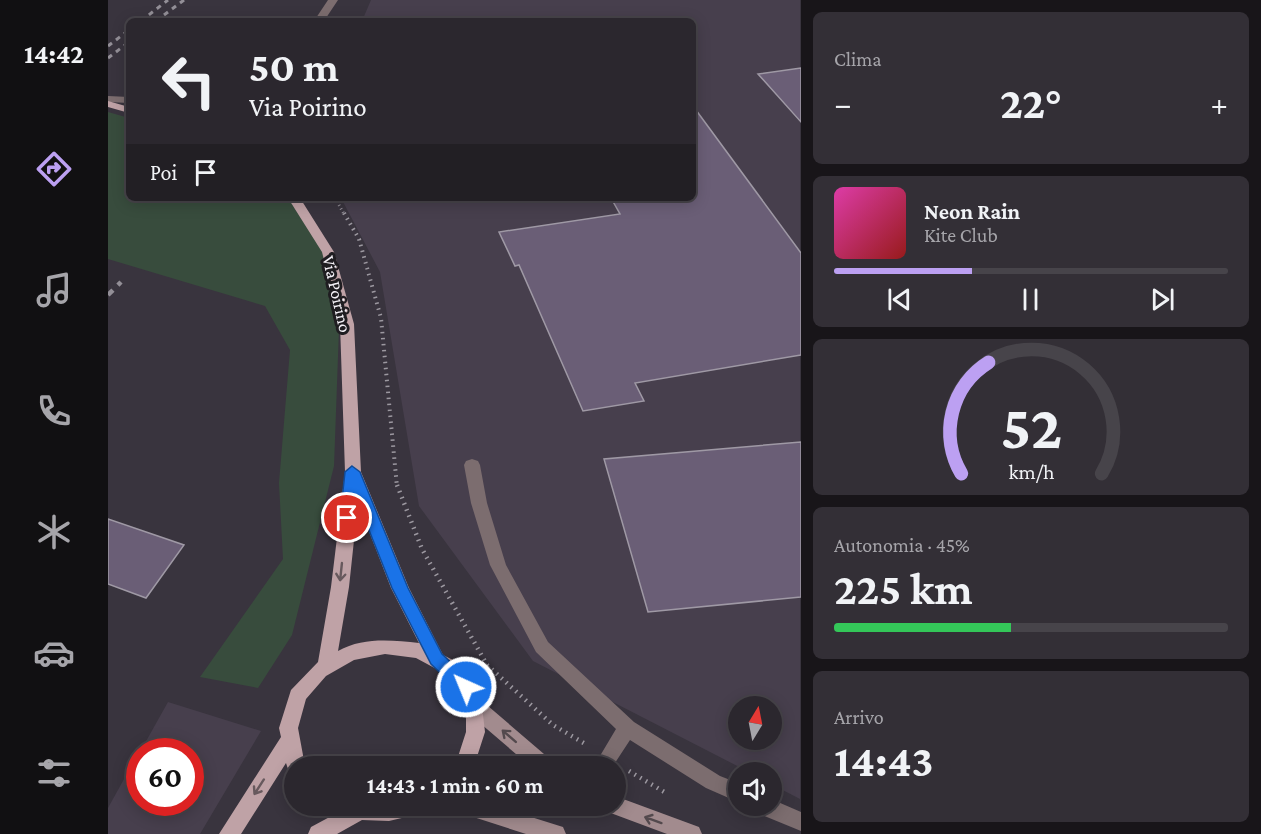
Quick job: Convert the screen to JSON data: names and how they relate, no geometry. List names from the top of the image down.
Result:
{
  "streets": {
    "main road": ["Via Poirino"]
  },
  "north": "top",
  "page": {
    "tabs": "14:42",
    "tile": [
      "Clima",
      ["Autonomia · 45%", "225 km"],
      ["Arrivo", "14:43"]
    ],
    "turn": ["50 m", "Via Poirino"],
    "heat": ["−", "22°", "+"],
    "then": "Poi",
    "song": ["Neon Rain", "Kite Club"],
    "limit": "60",
    "trip": "14:43 · 1 min · 60 m",
    "gauge": ["52", "km/h"]
  }
}
